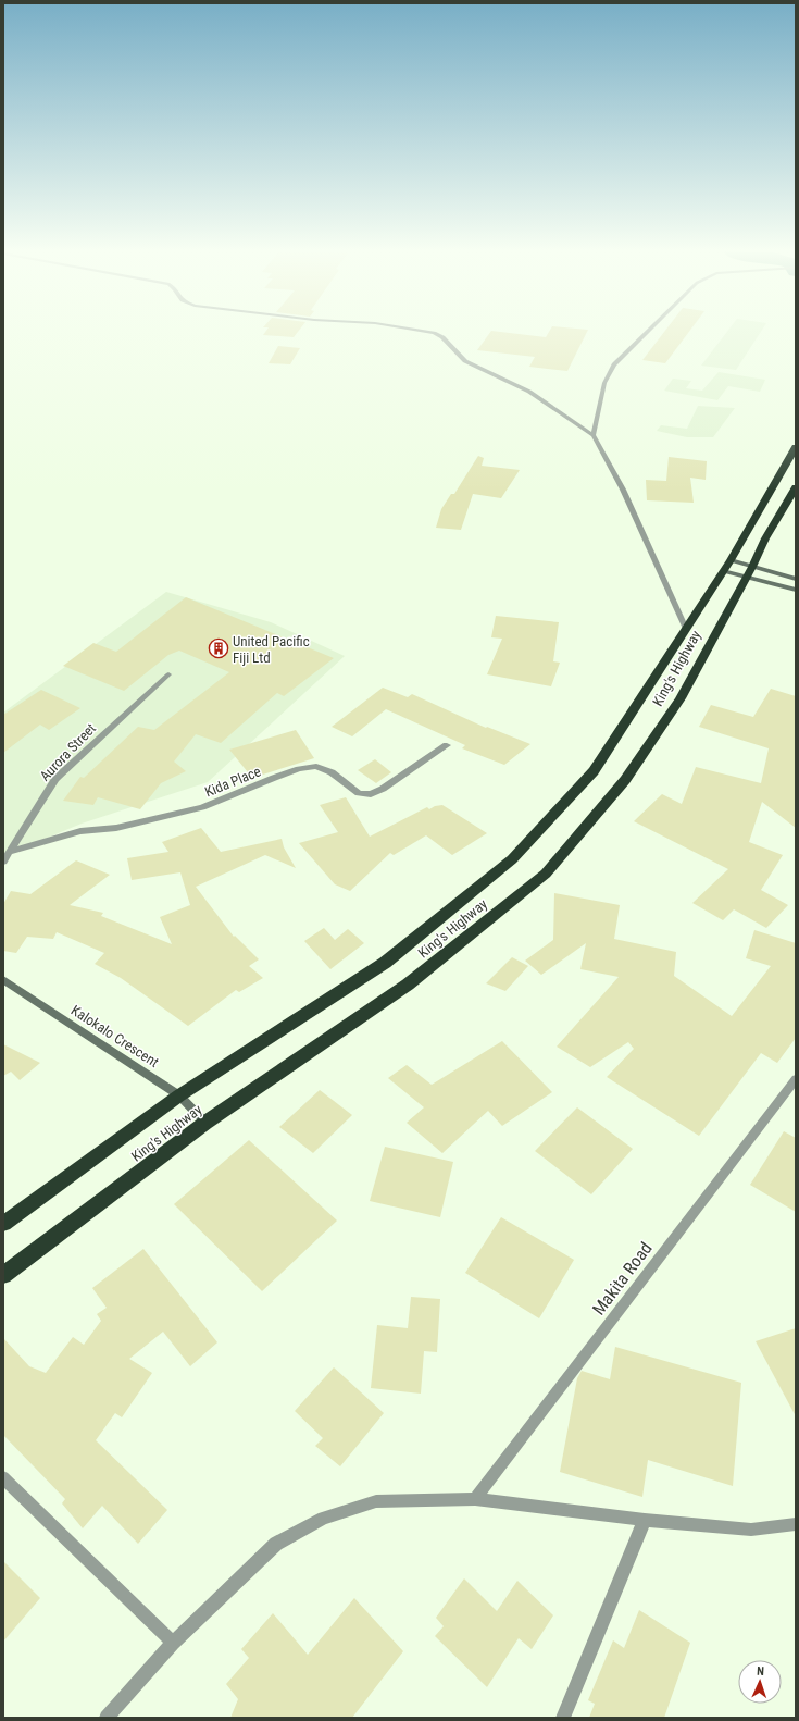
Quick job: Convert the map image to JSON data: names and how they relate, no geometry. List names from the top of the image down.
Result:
{
  "streets": {
    "highway": ["King's Highway"],
    "street": [
      "Aurora Street",
      "Kida Place",
      "Kalokalo Crescent",
      "Makita Road"
    ]
  },
  "crossings": [
    ["King's Highway", "Kalokalo Crescent"],
    ["Aurora Street", "Kida Place"]
  ],
  "places": {
    "building": ["United Pacific Fiji Ltd"]
  },
  "north": "top"
}
